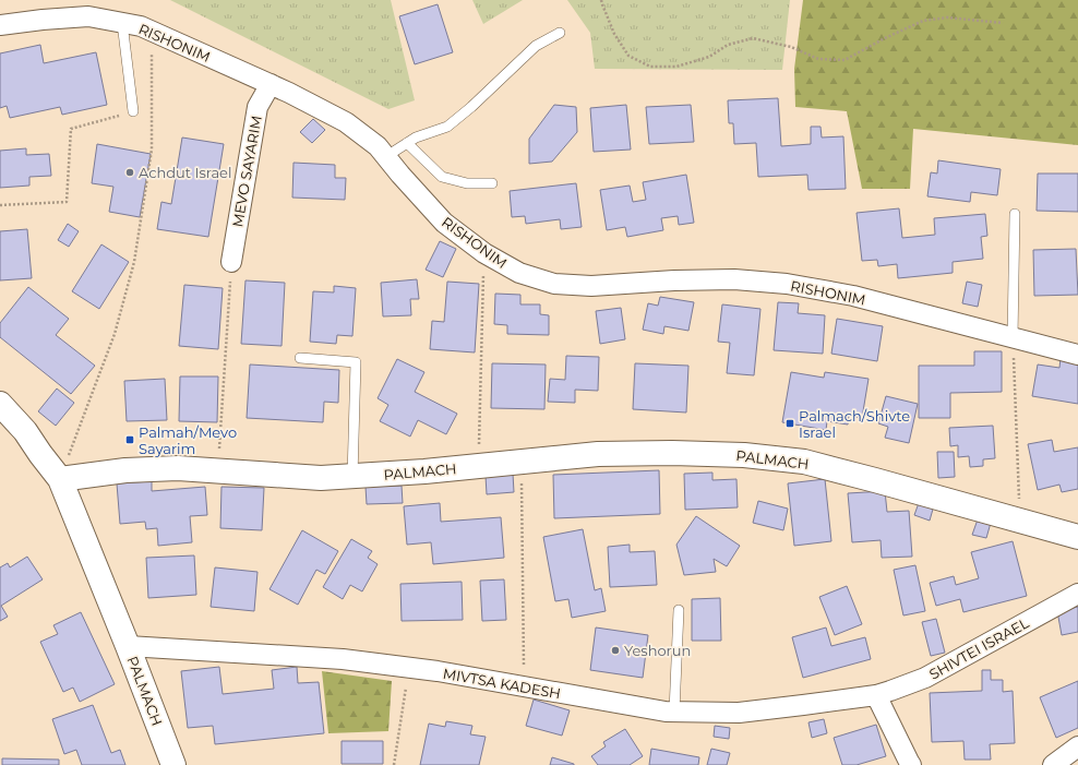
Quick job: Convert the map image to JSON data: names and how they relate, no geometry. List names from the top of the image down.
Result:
{
  "streets": {
    "street": [
      "RISHONIM",
      "MEVO SAYARIM",
      "PALMACH",
      "SHIVTEI ISRAEL",
      "MIVTSA KADESH"
    ]
  },
  "crossings": [
    ["RISHONIM", "MEVO SAYARIM"],
    ["PALMACH", "MIVTSA KADESH"],
    ["SHIVTEI ISRAEL", "MIVTSA KADESH"]
  ],
  "places": {
    "other": ["Achdut Israel", "Yeshorun"],
    "transit": ["Palmach/Shivte Israel", "Palmah/Mevo Sayarim"]
  }
}
